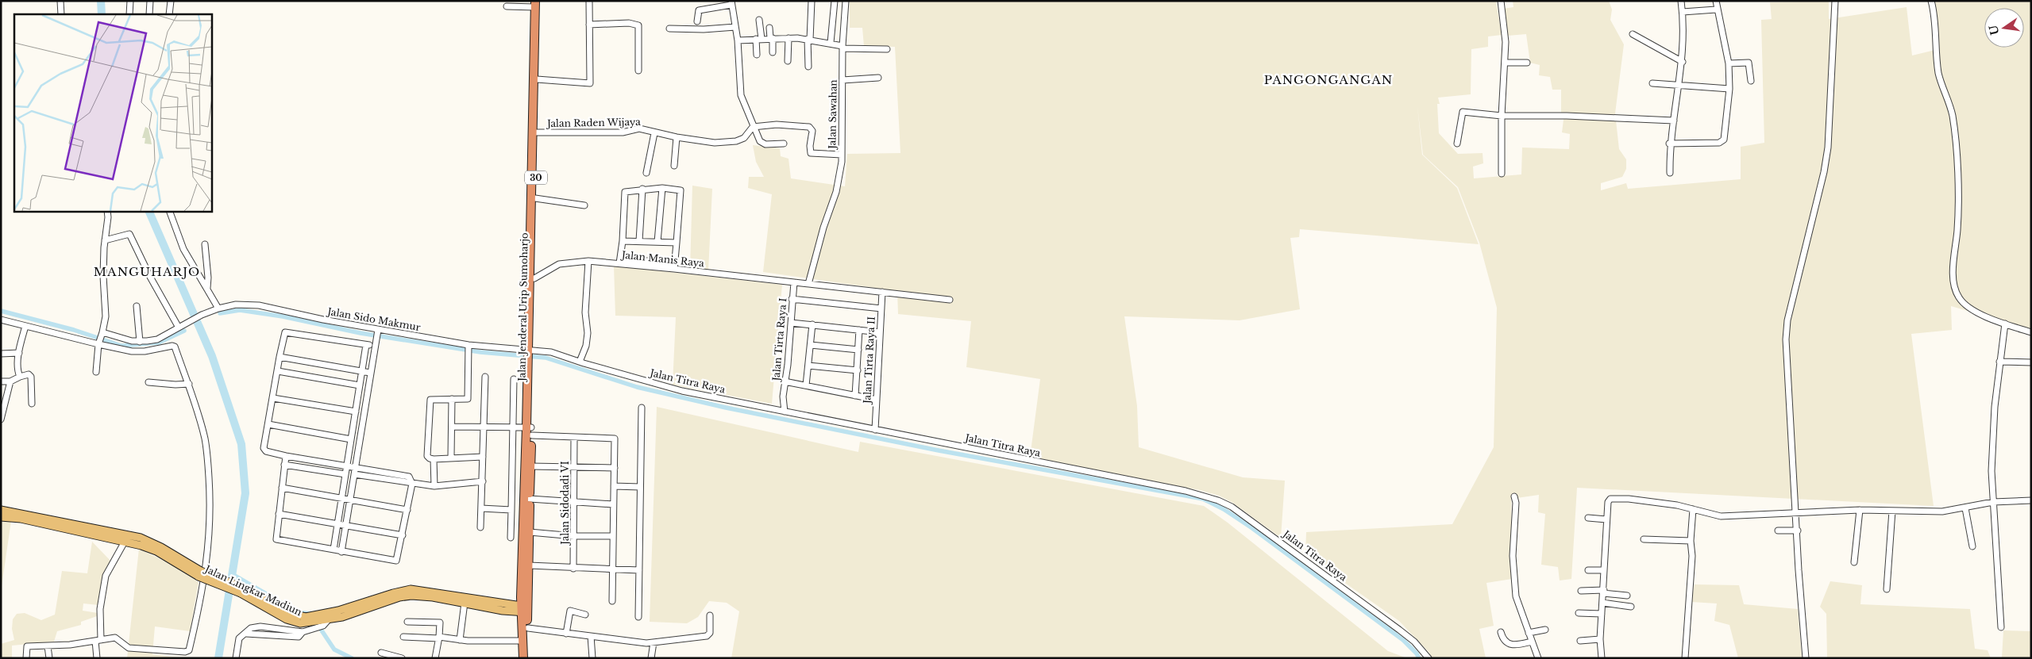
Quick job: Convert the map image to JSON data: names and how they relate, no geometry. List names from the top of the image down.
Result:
{
  "streets": {
    "highway": ["30", "Jalan Jenderal Urip Sumoharjo"],
    "main road": ["Jalan Lingkar Madiun"],
    "street": [
      "Jalan Sawahan",
      "Jalan Raden Wijaya",
      "Jalan Manis Raya",
      "Jalan Sido Makmur",
      "Jalan Tirta Raya I",
      "Jalan Tirta Raya II",
      "Jalan Titra Raya",
      "Jalan Sidodadi VI"
    ]
  },
  "crossings": [
    ["Jalan Raden Wijaya", "Jalan Jenderal Urip Sumoharjo"],
    ["30", "Jalan Jenderal Urip Sumoharjo"],
    ["30", "Jalan Lingkar Madiun"],
    ["Jalan Manis Raya", "Jalan Jenderal Urip Sumoharjo"],
    ["Jalan Manis Raya", "Jalan Tirta Raya I"],
    ["Jalan Jenderal Urip Sumoharjo", "Jalan Sido Makmur"],
    ["Jalan Jenderal Urip Sumoharjo", "Jalan Titra Raya"],
    ["Jalan Jenderal Urip Sumoharjo", "Jalan Lingkar Madiun"],
    ["Jalan Sido Makmur", "Jalan Titra Raya"],
    ["Jalan Tirta Raya I", "Jalan Titra Raya"],
    ["Jalan Tirta Raya II", "Jalan Titra Raya"]
  ],
  "districts": ["PANGONGANGAN", "MANGUHARJO"],
  "north": "left"
}
